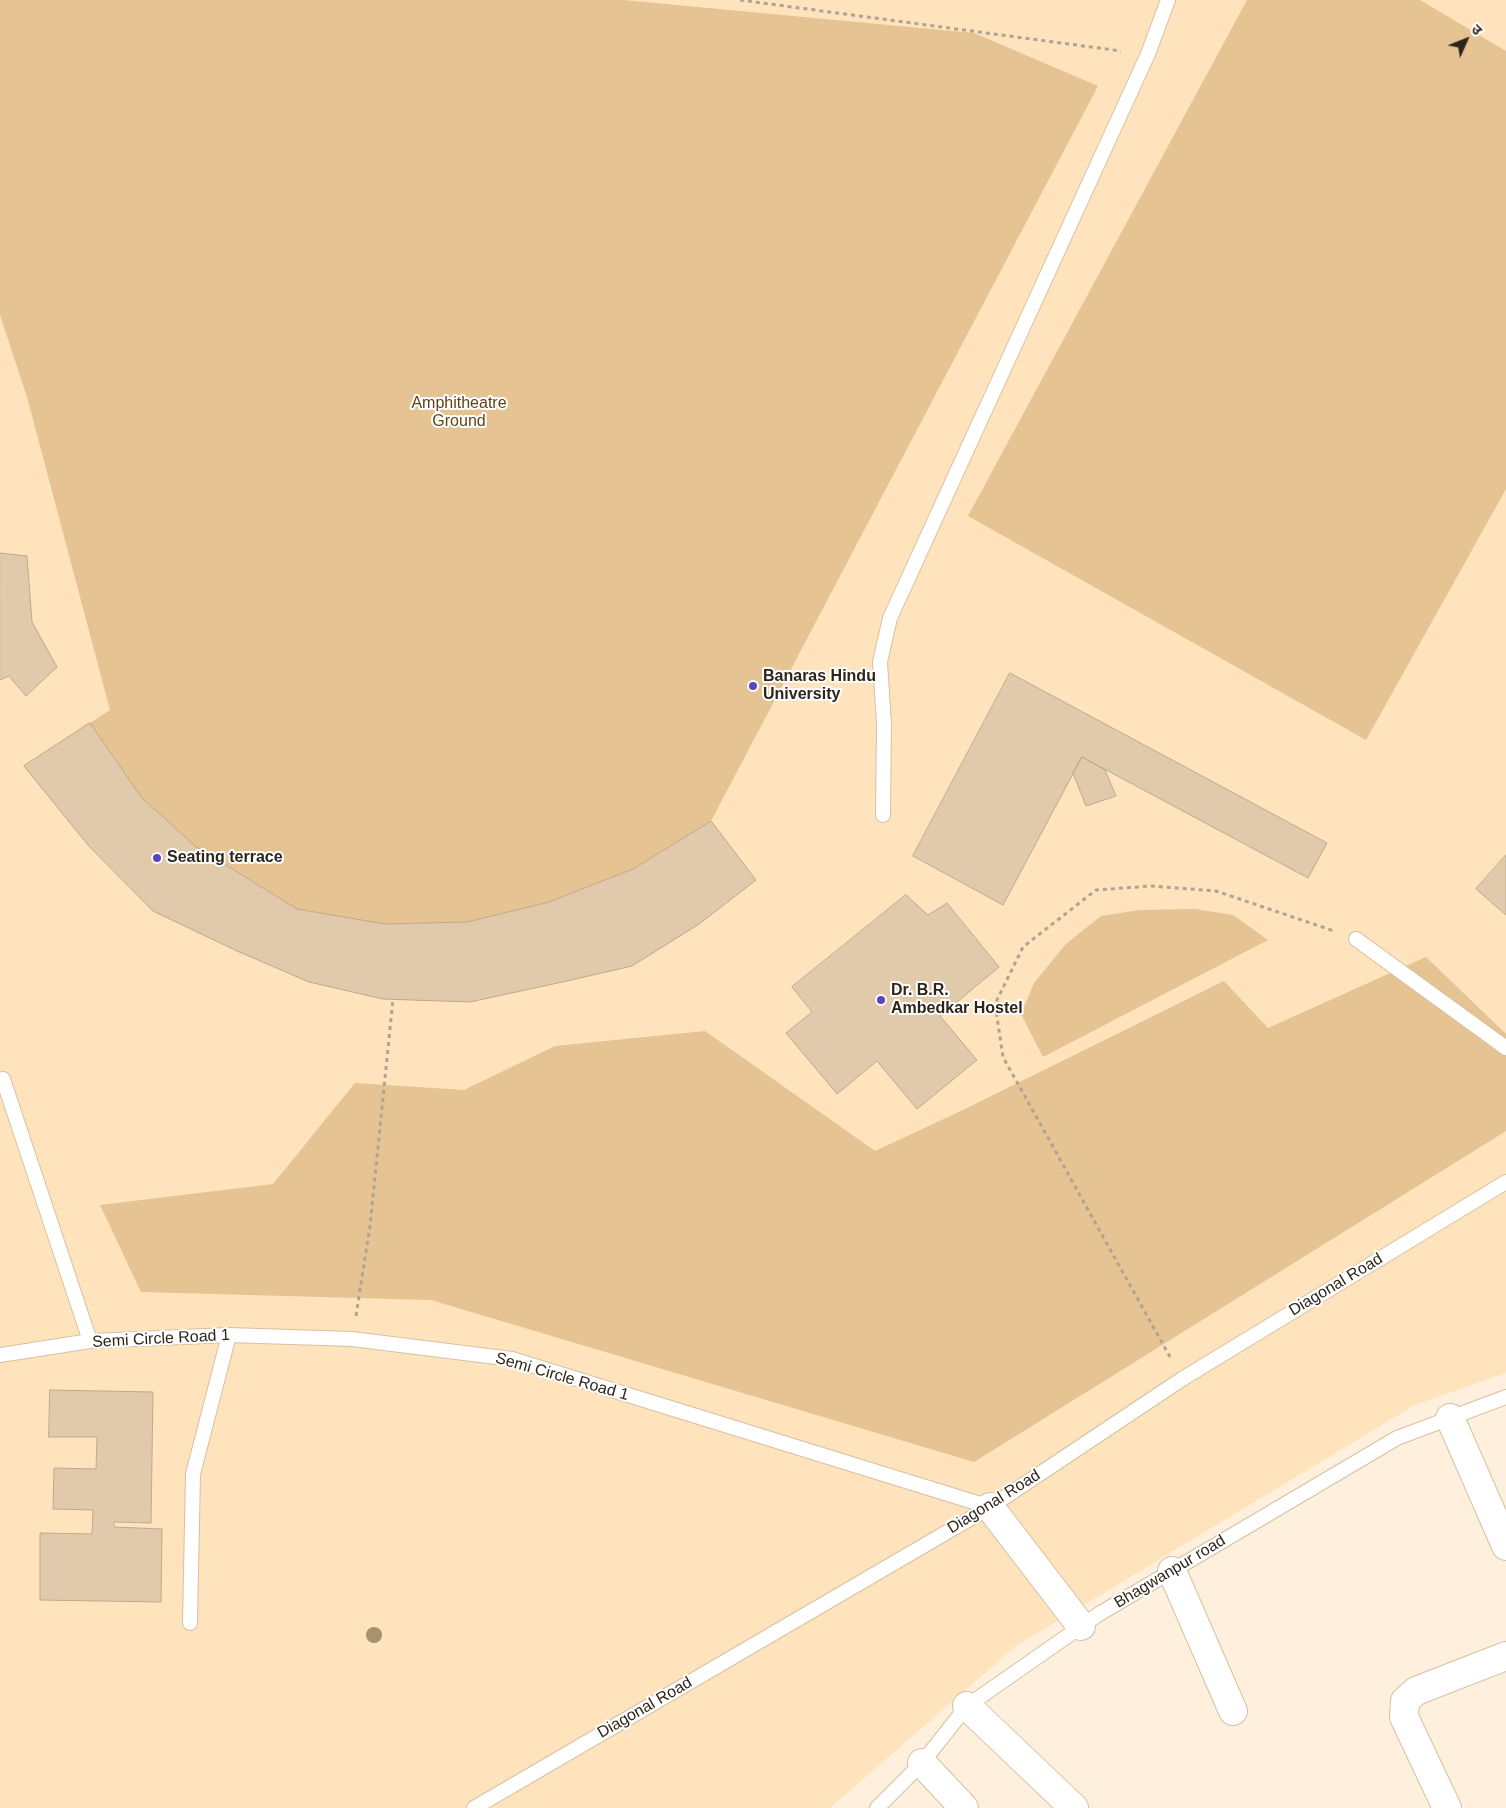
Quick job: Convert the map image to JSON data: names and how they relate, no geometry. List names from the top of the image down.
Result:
{
  "streets": {
    "lane": ["Diagonal Road", "Semi Circle Road 1", "Bhagwanpur road"]
  },
  "crossings": [
    ["Diagonal Road", "Semi Circle Road 1"]
  ],
  "parks": ["Amphitheatre Ground"],
  "places": ["Banaras Hindu University", "Seating terrace", "Dr. B.R. Ambedkar Hostel"],
  "north": "top right"
}
